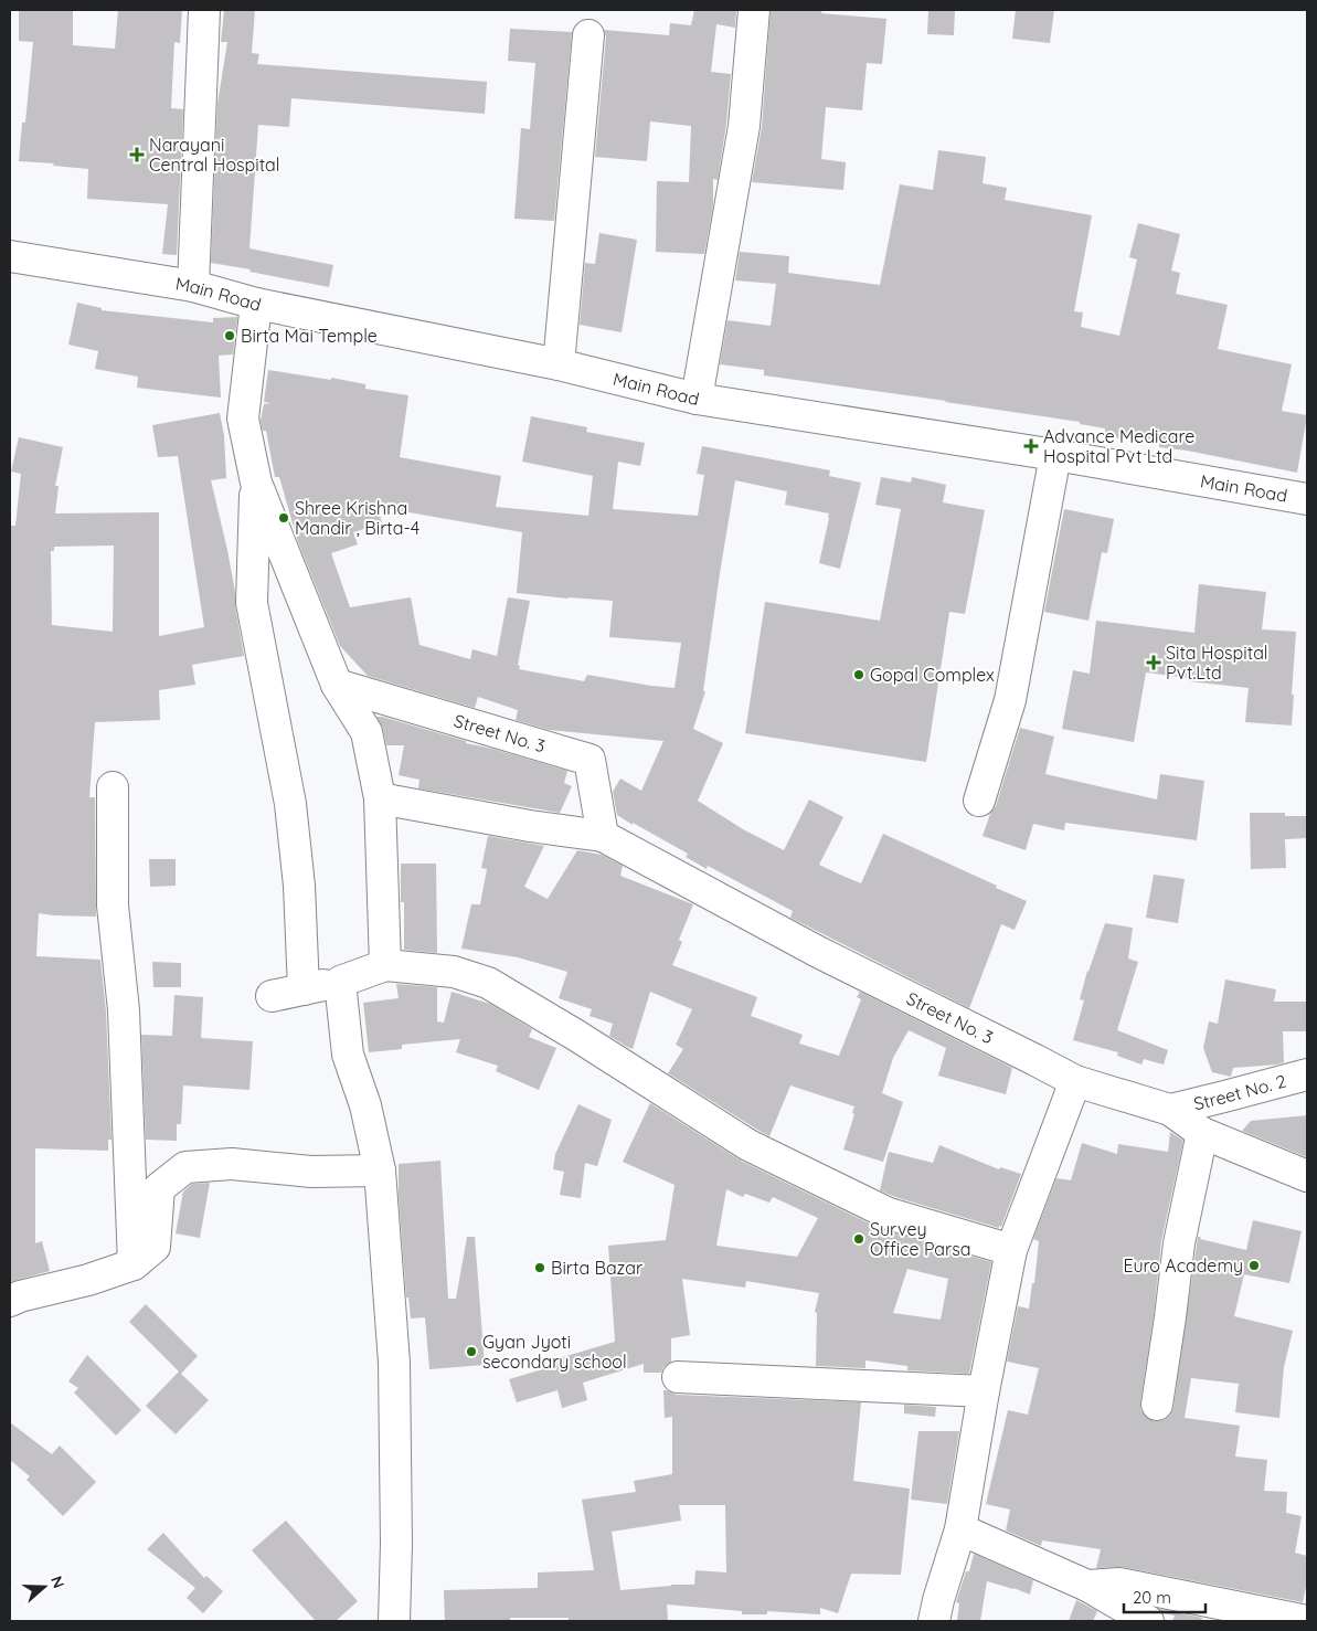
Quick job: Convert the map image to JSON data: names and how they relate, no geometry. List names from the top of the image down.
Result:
{
  "streets": {
    "street": ["Main Road", "Street No. 3", "Street No. 2"]
  },
  "crossings": [
    ["Street No. 3", "Street No. 2"]
  ],
  "places": {
    "health": ["Narayani Central Hospital", "Advance Medicare Hospital Pvt Ltd", "Sita Hospital Pvt.Ltd"],
    "other": [
      "Birta Mai Temple",
      "Shree Krishna Mandir , Birta-4",
      "Gopal Complex",
      "Survey Office Parsa",
      "Euro Academy",
      "Birta Bazar",
      "Gyan Jyoti secondary school"
    ]
  },
  "scale_bar": "20 m",
  "north": "right"
}
